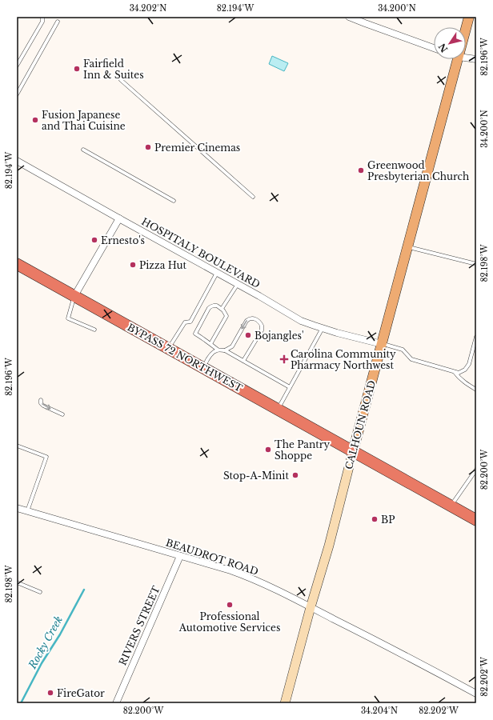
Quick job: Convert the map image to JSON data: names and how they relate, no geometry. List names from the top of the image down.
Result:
{
  "streets": {
    "highway": ["BYPASS 72 NORTHWEST"],
    "main road": ["CALHOUN ROAD"],
    "street": ["HOSPITALY BOULEVARD", "BEAUDROT ROAD", "RIVERS STREET"]
  },
  "crossings": [
    ["HOSPITALY BOULEVARD", "CALHOUN ROAD"],
    ["BYPASS 72 NORTHWEST", "CALHOUN ROAD"],
    ["CALHOUN ROAD", "BEAUDROT ROAD"],
    ["BEAUDROT ROAD", "RIVERS STREET"]
  ],
  "water": ["Rocky Creek"],
  "places": {
    "other": [
      "Fairfield Inn & Suites",
      "Fusion Japanese and Thai Cuisine",
      "Premier Cinemas",
      "Greenwood Presbyterian Church",
      "Ernesto's",
      "Pizza Hut",
      "Bojangles'",
      "The Pantry Shoppe",
      "Stop-A-Minit",
      "BP",
      "Professional Automotive Services",
      "FireGator"
    ],
    "health": ["Carolina Community Pharmacy Northwest"]
  },
  "north": "bottom left",
  "coordinates": [
    "34.202°N",
    "82.194°W",
    "34.200°N",
    "82.196°W",
    "82.198°W",
    "82.200°W",
    "82.202°W",
    "34.204°N"
  ]
}
